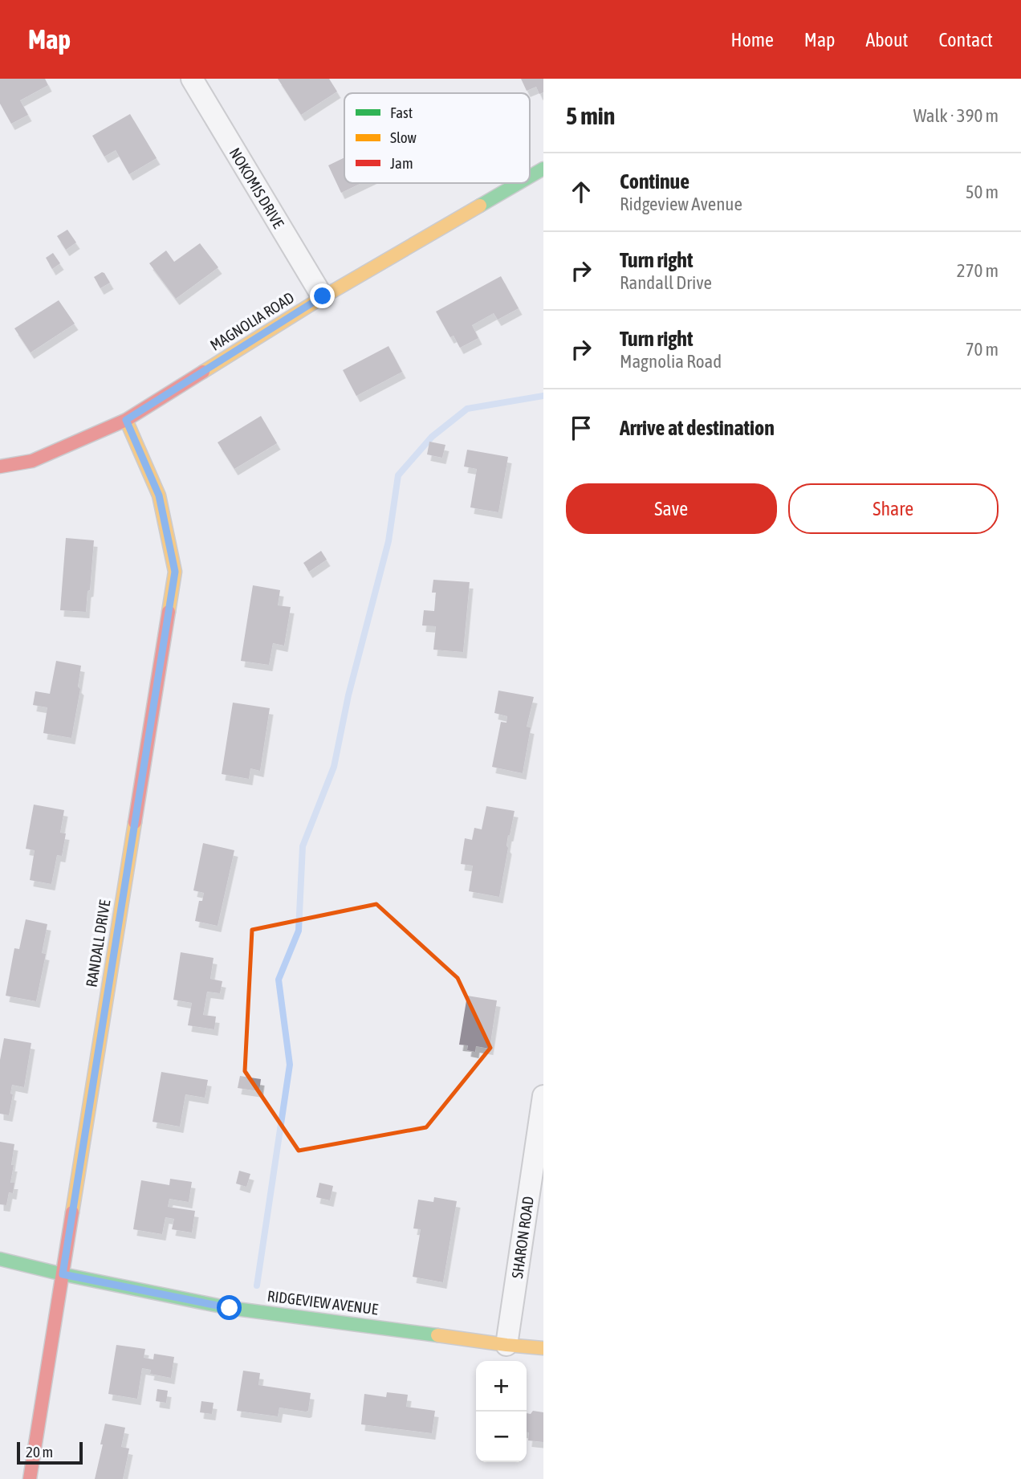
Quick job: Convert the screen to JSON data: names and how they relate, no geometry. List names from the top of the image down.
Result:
{
  "streets": {
    "street": [
      "NOKOMIS DRIVE",
      "MAGNOLIA ROAD",
      "RANDALL DRIVE",
      "SHARON ROAD",
      "RIDGEVIEW AVENUE"
    ]
  },
  "crossings": [
    ["NOKOMIS DRIVE", "MAGNOLIA ROAD"],
    ["MAGNOLIA ROAD", "RANDALL DRIVE"],
    ["RANDALL DRIVE", "RIDGEVIEW AVENUE"],
    ["SHARON ROAD", "RIDGEVIEW AVENUE"]
  ],
  "legend": ["Fast", "Slow", "Jam"],
  "scale_bar": "20 m",
  "page": {
    "header": "Map",
    "nav": [
      "Home",
      "Map",
      "About",
      "Contact"
    ],
    "heading": ["5 min", "Walk · 390 m"],
    "list": [
      ["Continue", "Ridgeview Avenue", "50 m"],
      ["Turn right", "Randall Drive", "270 m"],
      ["Turn right", "Magnolia Road", "70 m"],
      "Arrive at destination"
    ],
    "buttons": ["Save", "Share"],
    "map_buttons": ["+", "−"],
    "scale": "20 m"
  }
}
